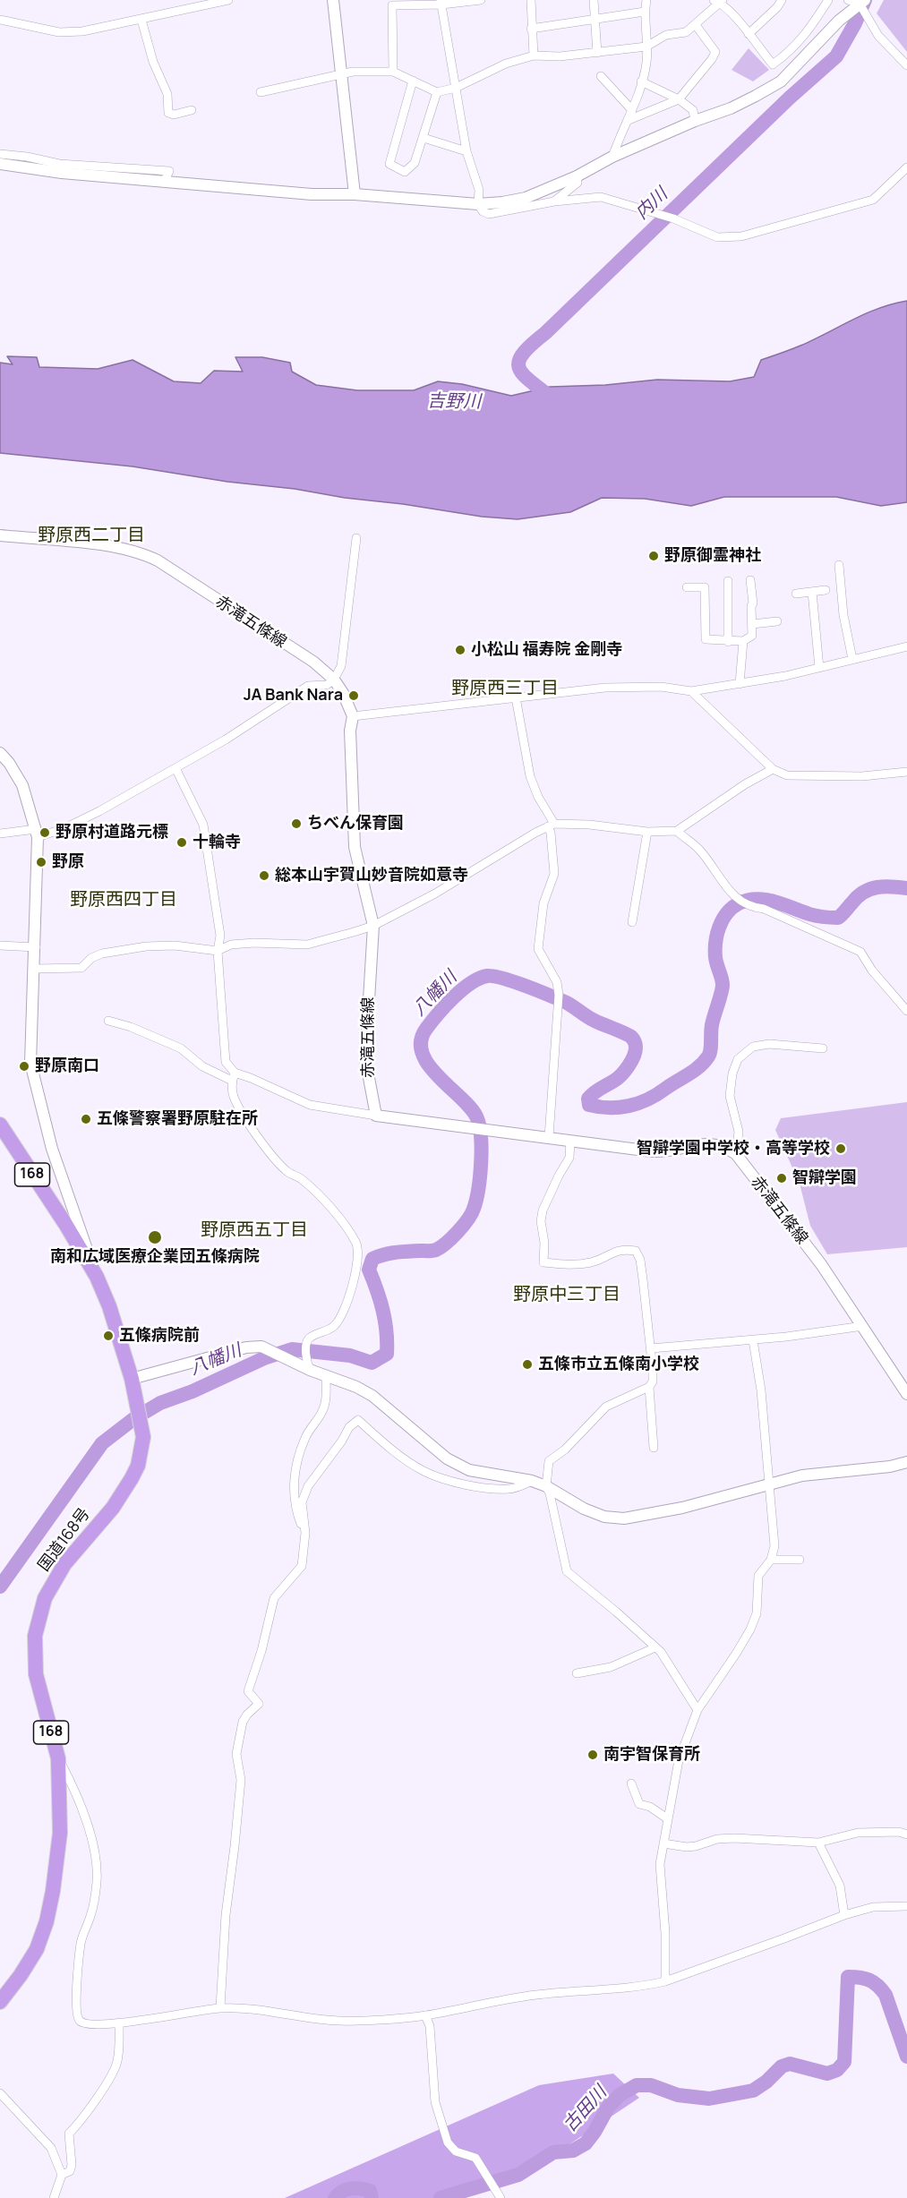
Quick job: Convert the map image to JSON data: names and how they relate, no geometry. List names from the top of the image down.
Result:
{
  "streets": {
    "highway": ["168", "国道168号"],
    "street": ["赤滝五條線"]
  },
  "districts": [
    "野原西二丁目",
    "野原西三丁目",
    "野原西四丁目",
    "野原西五丁目",
    "野原中三丁目"
  ],
  "water": [
    "内川",
    "吉野川",
    "八幡川",
    "古田川"
  ],
  "places": [
    "野原御霊神社",
    "小松山 福寿院 金剛寺",
    "JA Bank Nara",
    "ちべん保育園",
    "野原村道路元標",
    "十輪寺",
    "野原",
    "総本山宇賀山妙音院如意寺",
    "野原南口",
    "五條警察署野原駐在所",
    "智辯学園中学校・高等学校",
    "智辯学園",
    "南和広域医療企業団五條病院",
    "五條病院前",
    "五條市立五條南小学校",
    "南宇智保育所"
  ]
}
